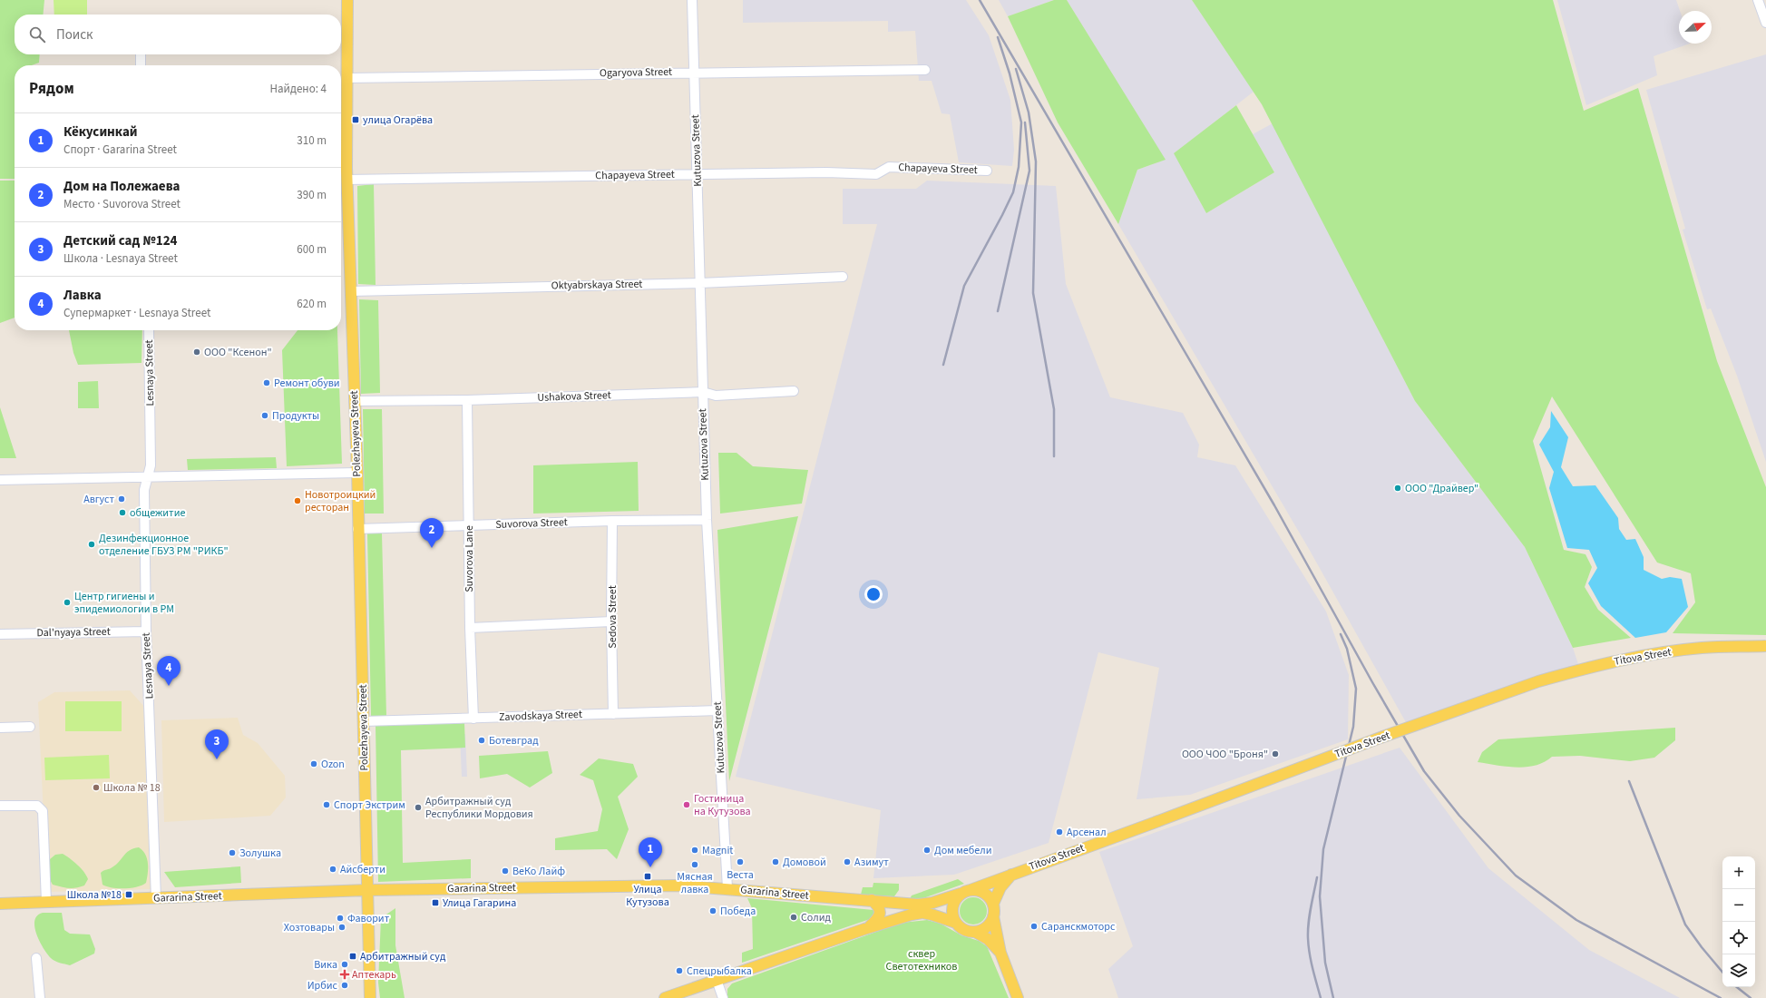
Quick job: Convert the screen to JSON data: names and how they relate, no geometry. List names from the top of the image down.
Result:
{
  "streets": {
    "main road": ["Polezhayeva Street", "Titova Street", "Gararina Street"],
    "street": [
      "Ogaryova Street",
      "Kutuzova Street",
      "Chapayeva Street",
      "Oktyabrskaya Street",
      "Lesnaya Street",
      "Ushakova Street",
      "Suvorova Street",
      "Suvorova Lane",
      "Sedova Street",
      "Dal'nyaya Street",
      "Zavodskaya Street"
    ]
  },
  "crossings": [
    ["Ogaryova Street", "Kutuzova Street"],
    ["Ogaryova Street", "Polezhayeva Street"],
    ["Kutuzova Street", "Chapayeva Street"],
    ["Kutuzova Street", "Oktyabrskaya Street"],
    ["Kutuzova Street", "Ushakova Street"],
    ["Kutuzova Street", "Suvorova Street"],
    ["Kutuzova Street", "Zavodskaya Street"],
    ["Kutuzova Street", "Gararina Street"],
    ["Chapayeva Street", "Polezhayeva Street"],
    ["Oktyabrskaya Street", "Polezhayeva Street"],
    ["Lesnaya Street", "Dal'nyaya Street"],
    ["Lesnaya Street", "Gararina Street"],
    ["Ushakova Street", "Polezhayeva Street"],
    ["Ushakova Street", "Suvorova Lane"],
    ["Polezhayeva Street", "Suvorova Street"],
    ["Polezhayeva Street", "Zavodskaya Street"],
    ["Polezhayeva Street", "Gararina Street"],
    ["Suvorova Street", "Suvorova Lane"],
    ["Suvorova Street", "Sedova Street"],
    ["Suvorova Lane", "Zavodskaya Street"],
    ["Sedova Street", "Zavodskaya Street"],
    ["Titova Street", "Gararina Street"]
  ],
  "parks": ["сквер Светотехников"],
  "places": {
    "transit": [
      "улица Огарёва",
      "Улица Кутузова",
      "Школа №18",
      "Улица Гагарина",
      "Арбитражный суд"
    ],
    "other": [
      "ООО \"Ксенон\"",
      "Ремонт обуви",
      "Продукты",
      "ООО \"Драйвер\"",
      "Август",
      "Новотроицкий ресторан",
      "общежитие",
      "Дезинфекционное отделение ГБУЗ РМ \"РИКБ\"",
      "Центр гигиены и эпидемиологии в РМ",
      "Ботевград",
      "ООО ЧОО \"Броня\"",
      "Ozon",
      "Школа № 18",
      "Спорт Экстрим",
      "Гостиница на Кутузова",
      "Арбитражный суд Республики Мордовия",
      "Арсенал",
      "Magnit",
      "Дом мебели",
      "Золушка",
      "Веста",
      "Домовой",
      "Азимут",
      "Мясная лавка",
      "Айсберти",
      "ВеКо Лайф",
      "Победа",
      "Солид",
      "Фаворит",
      "Саранскмоторс",
      "Хозтовары",
      "Вика",
      "Спецрыбалка",
      "Ирбис"
    ],
    "health": ["Аптекарь"]
  },
  "north": "top right",
  "page": {
    "search": "Поиск",
    "heading": ["Рядом", "Найдено: 4"],
    "list": [
      {
        "mark": "1",
        "name": "Кёкусинкай",
        "note": "Спорт · Gararina Street",
        "value": "310 m"
      },
      {
        "mark": "2",
        "name": "Дом на Полежаева",
        "note": "Место · Suvorova Street",
        "value": "390 m"
      },
      {
        "mark": "3",
        "name": "Детский сад №124",
        "note": "Школа · Lesnaya Street",
        "value": "600 m"
      },
      {
        "mark": "4",
        "name": "Лавка",
        "note": "Супермаркет · Lesnaya Street",
        "value": "620 m"
      }
    ],
    "pins": [
      "2",
      "4",
      "3",
      "1"
    ],
    "map_buttons": ["+", "−"]
  }
}
